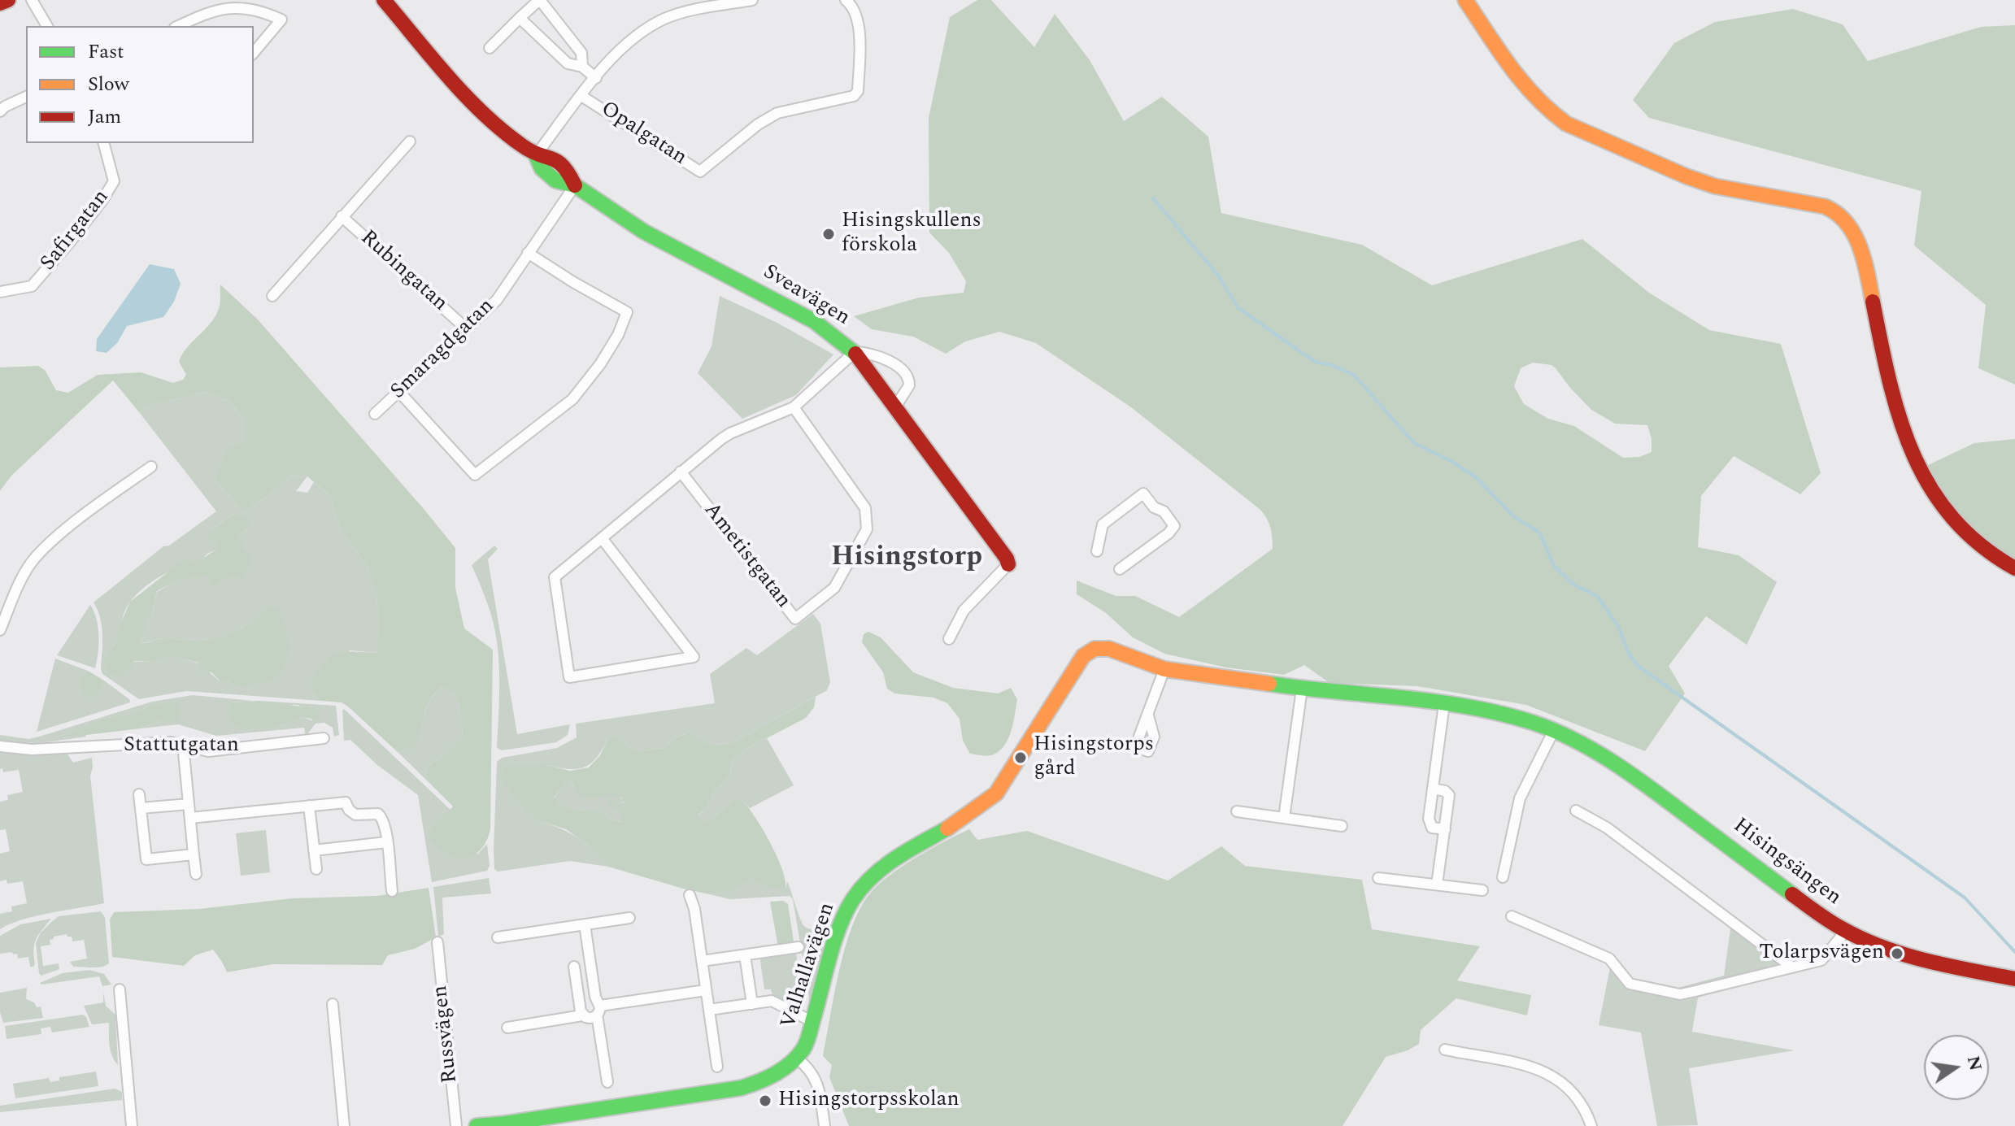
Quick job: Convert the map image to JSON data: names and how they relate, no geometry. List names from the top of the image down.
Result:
{
  "streets": {
    "street": [
      "Opalgatan",
      "Safirgatan",
      "Rubingatan",
      "Sveavägen",
      "Smaragdgatan",
      "Ametistgatan",
      "Stattutgatan",
      "Hisingsängen",
      "Valhallavägen",
      "Russvägen"
    ]
  },
  "crossings": [
    ["Opalgatan", "Sveavägen"],
    ["Rubingatan", "Smaragdgatan"],
    ["Sveavägen", "Smaragdgatan"],
    ["Hisingsängen", "Valhallavägen"]
  ],
  "districts": ["Hisingstorp"],
  "places": [
    "Hisingskullens förskola",
    "Hisingstorps gård",
    "Tolarpsvägen",
    "Hisingstorpsskolan"
  ],
  "legend": ["Fast", "Slow", "Jam"],
  "north": "right"
}
